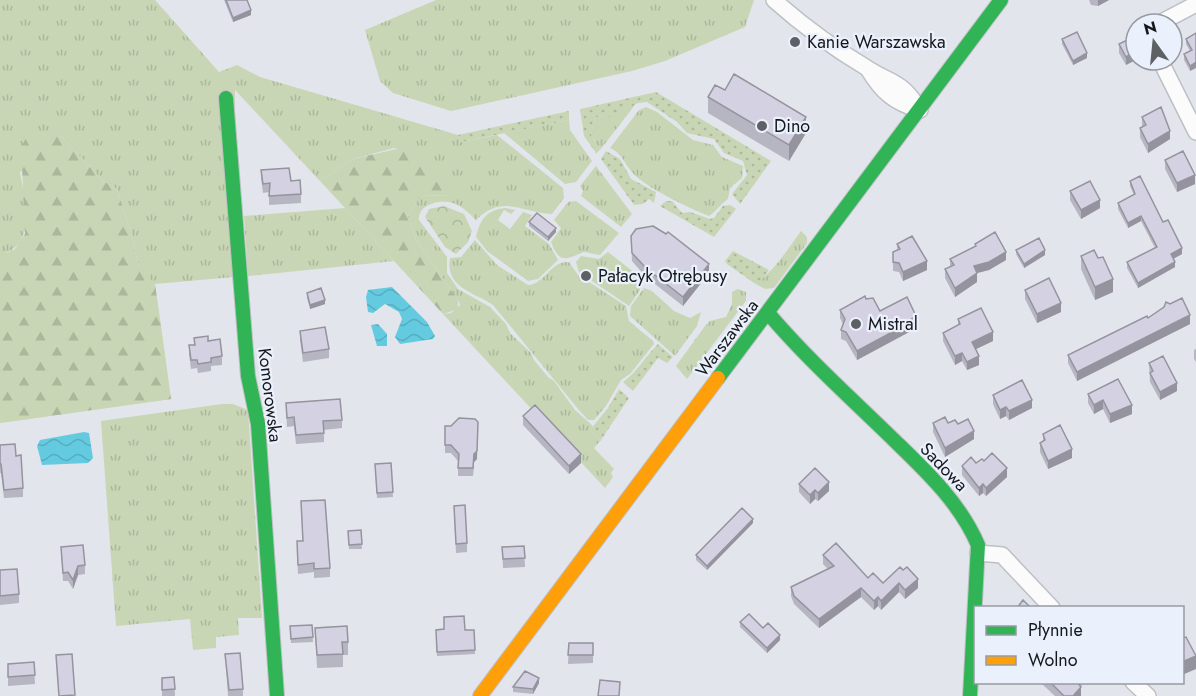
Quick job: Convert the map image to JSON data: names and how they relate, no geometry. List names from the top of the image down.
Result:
{
  "streets": {
    "street": ["Warszawska", "Komorowska", "Sadowa"]
  },
  "crossings": [
    ["Warszawska", "Sadowa"]
  ],
  "places": [
    "Kanie Warszawska",
    "Dino",
    "Pałacyk Otrębusy",
    "Mistral"
  ],
  "legend": ["Płynnie", "Wolno"],
  "north": "top"
}
